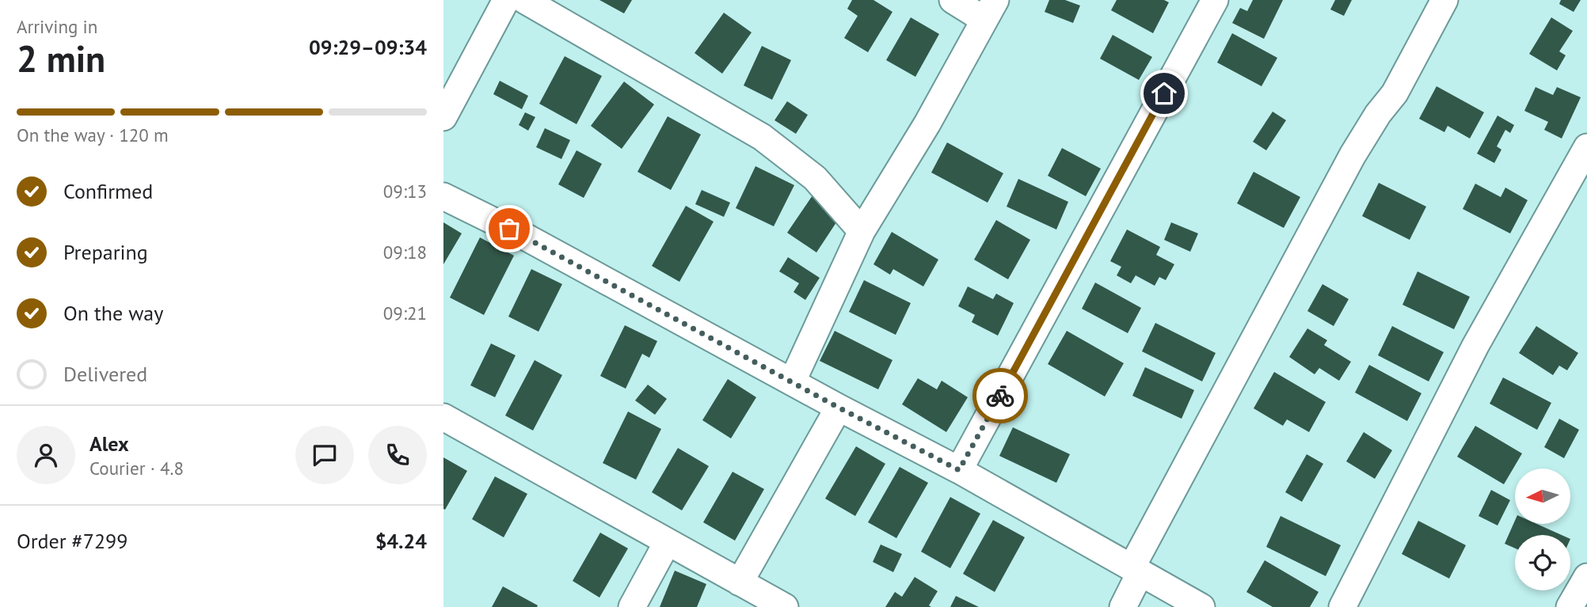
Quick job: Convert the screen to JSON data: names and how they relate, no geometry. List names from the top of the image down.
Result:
{
  "north": "left",
  "page": {
    "heading": ["2 min", "Arriving in", "09:29–09:34"],
    "panel": [
      "Alex",
      "Courier · 4.8",
      "Order #7299",
      "$4.24"
    ],
    "bar": "On the way · 120 m",
    "list": [
      ["Confirmed", "09:13"],
      ["Preparing", "09:18"],
      ["On the way", "09:21"],
      "Delivered"
    ]
  }
}
